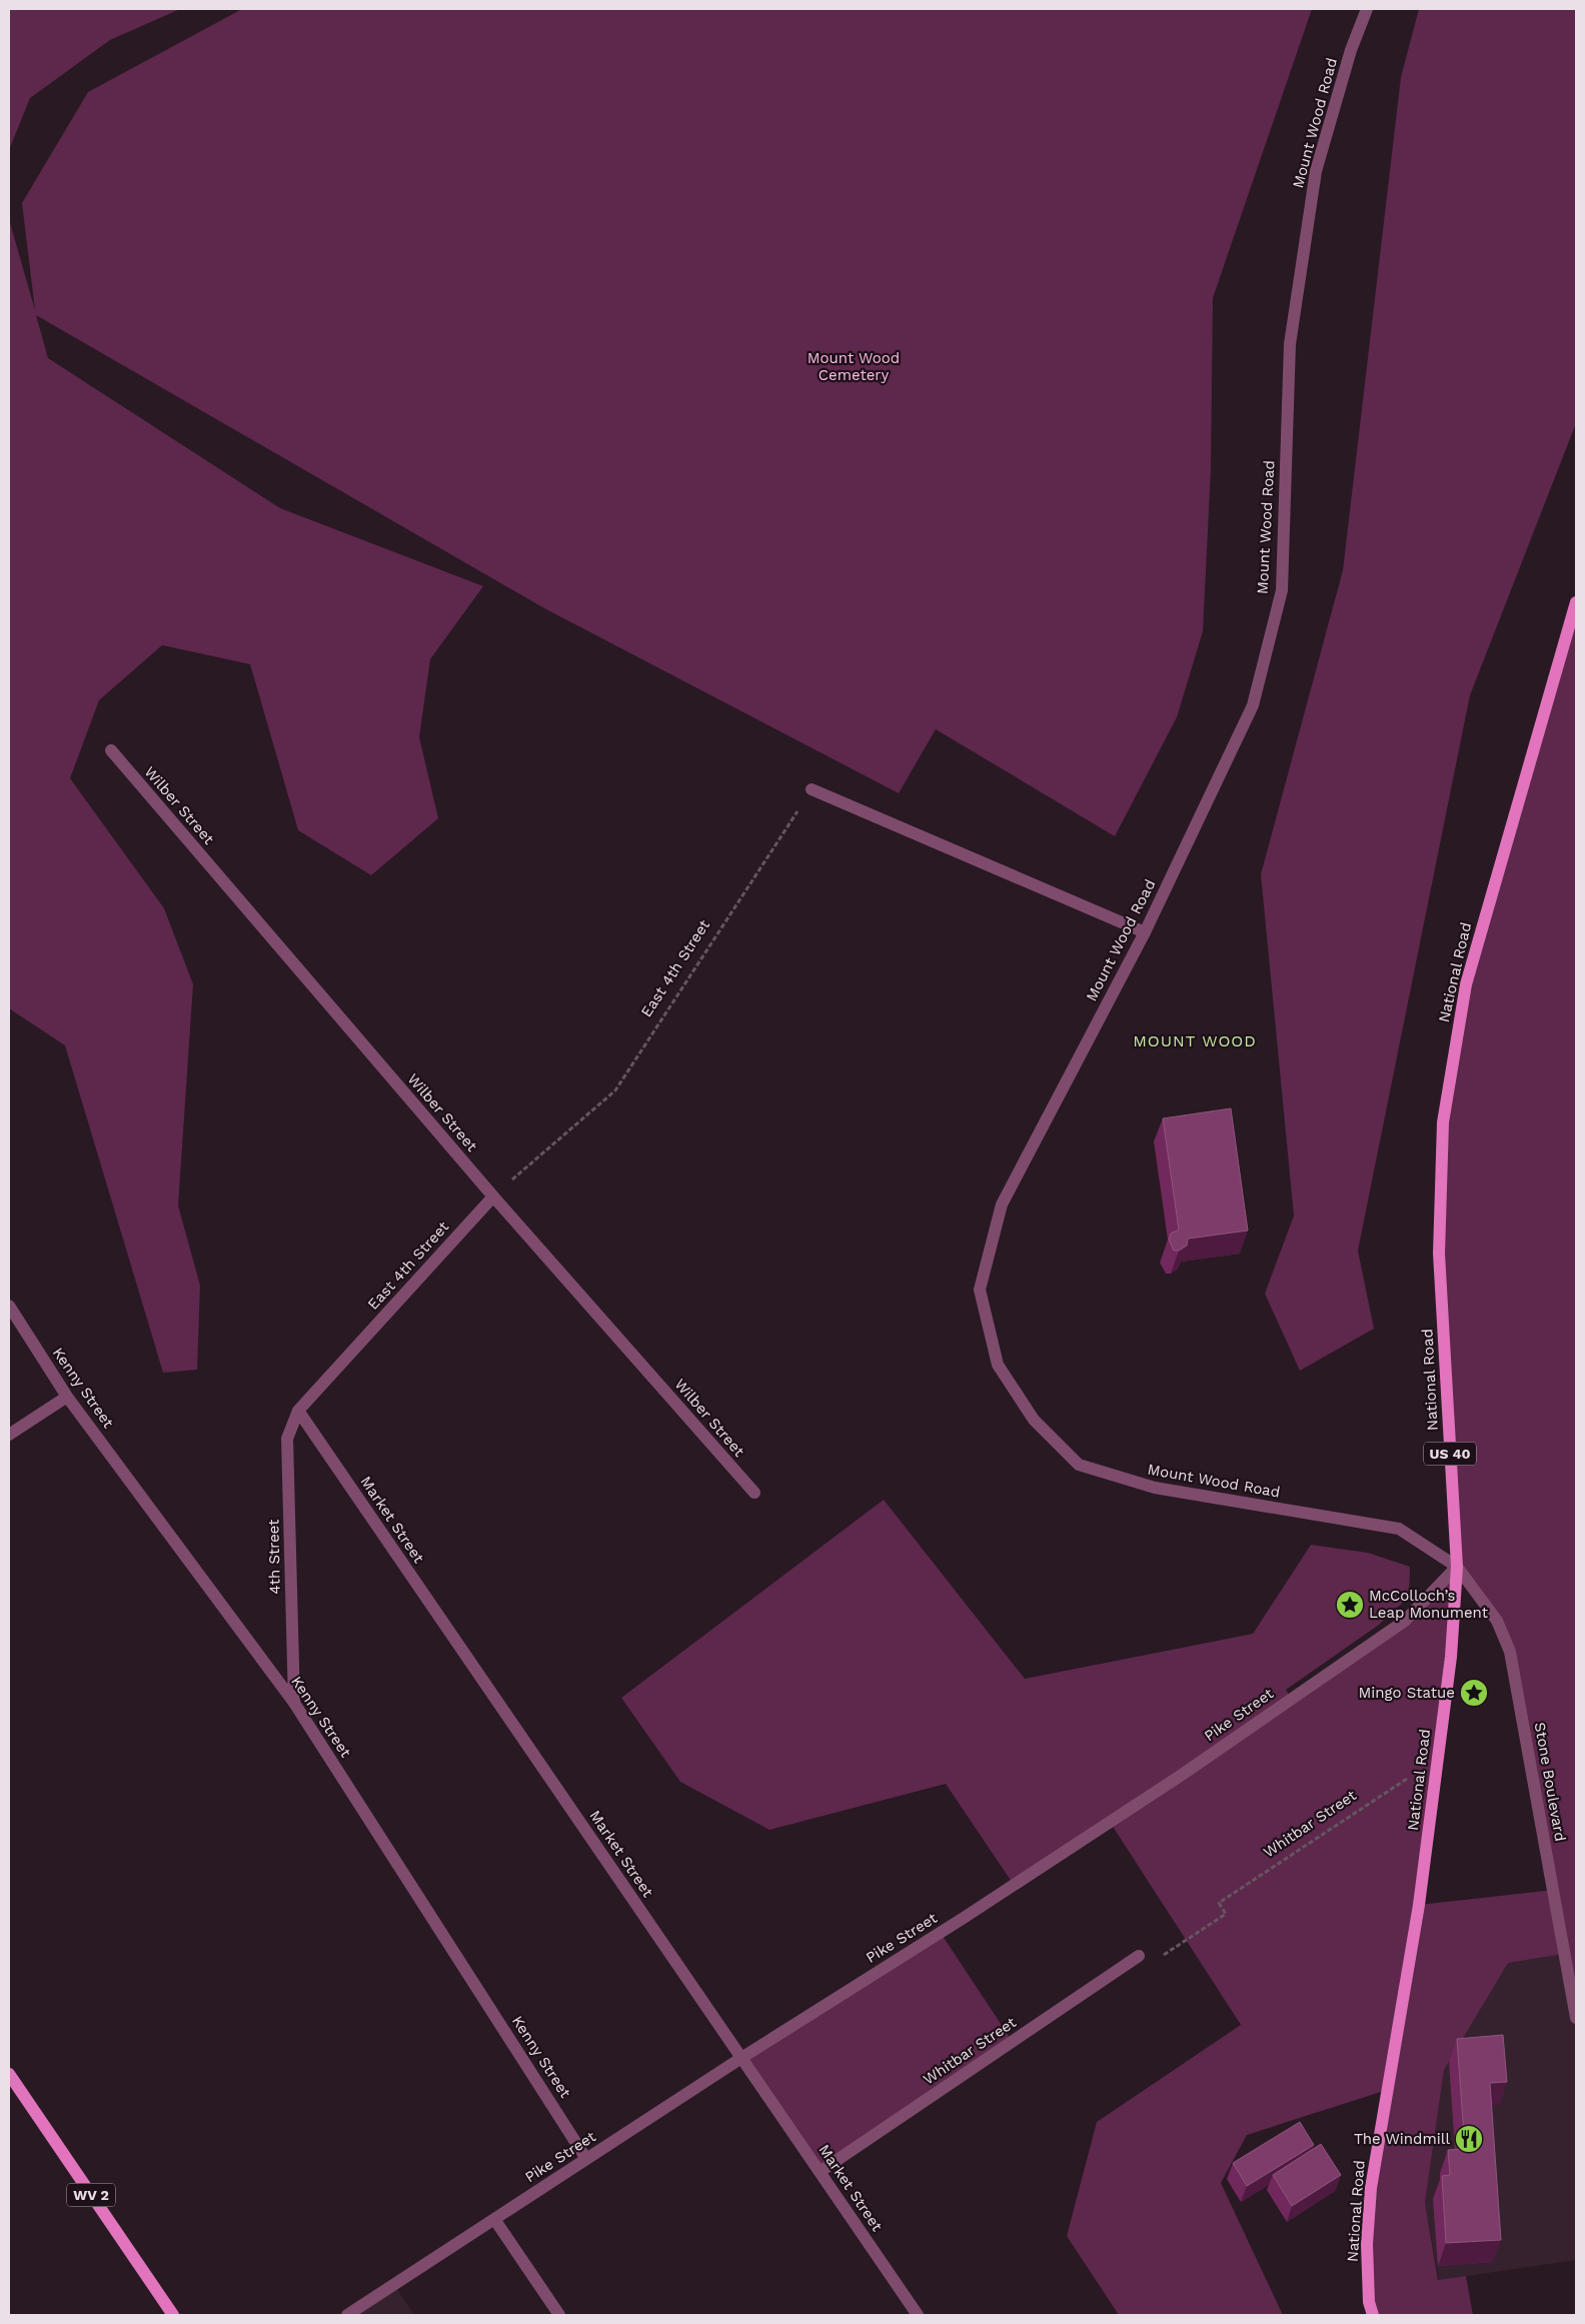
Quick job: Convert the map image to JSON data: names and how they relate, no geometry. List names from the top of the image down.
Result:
{
  "streets": {
    "main road": ["National Road", "US 40", "WV 2"],
    "street": [
      "Mount Wood Road",
      "Wilber Street",
      "East 4th Street",
      "Kenny Street",
      "Market Street",
      "4th Street",
      "Pike Street",
      "Stone Boulevard",
      "Whitbar Street"
    ]
  },
  "crossings": [
    ["Mount Wood Road", "National Road"],
    ["Mount Wood Road", "Pike Street"],
    ["Mount Wood Road", "Stone Boulevard"],
    ["Wilber Street", "East 4th Street"],
    ["East 4th Street", "Market Street"],
    ["East 4th Street", "4th Street"],
    ["National Road", "Pike Street"],
    ["National Road", "Stone Boulevard"],
    ["Kenny Street", "4th Street"],
    ["Kenny Street", "Pike Street"],
    ["Market Street", "4th Street"],
    ["Market Street", "Pike Street"],
    ["Market Street", "Whitbar Street"],
    ["Pike Street", "Stone Boulevard"]
  ],
  "districts": ["MOUNT WOOD"],
  "parks": ["Mount Wood Cemetery"],
  "places": {
    "place": ["McColloch’s Leap Monument", "Mingo Statue"],
    "restaurant": ["The Windmill"]
  }
}
